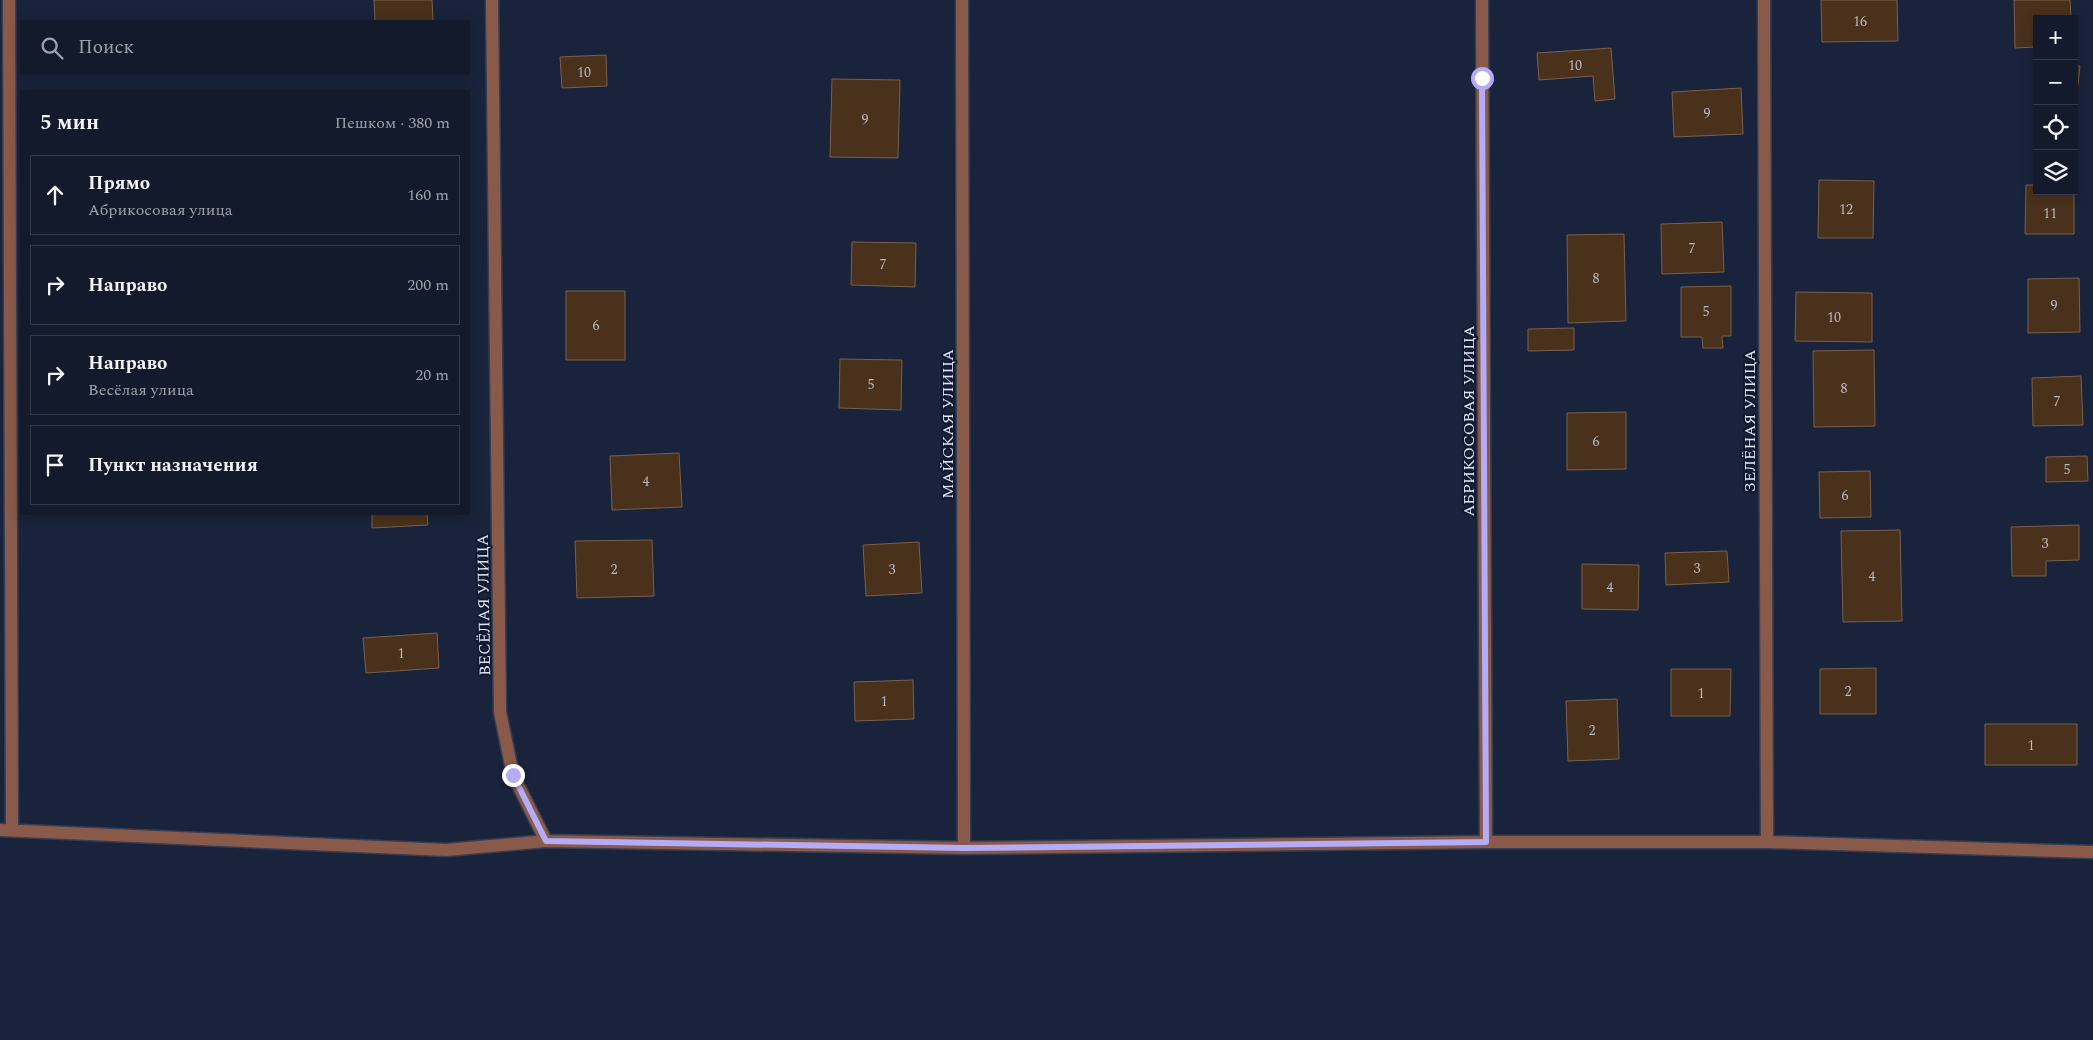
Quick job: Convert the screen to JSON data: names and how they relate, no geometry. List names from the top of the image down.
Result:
{
  "streets": {
    "street": [
      "АБРИКОСОВАЯ УЛИЦА",
      "ЗЕЛЁНАЯ УЛИЦА",
      "МАЙСКАЯ УЛИЦА",
      "ВЕСЁЛАЯ УЛИЦА"
    ]
  },
  "house_numbers": [
    "16",
    "10",
    "10",
    "9",
    "9",
    "12",
    "11",
    "7",
    "7",
    "8",
    "9",
    "5",
    "10",
    "6",
    "5",
    "8",
    "7",
    "6",
    "5",
    "4",
    "6",
    "3",
    "3",
    "2",
    "3",
    "4",
    "4",
    "1",
    "2",
    "1",
    "1",
    "2",
    "1"
  ],
  "page": {
    "map_buttons": ["+", "−"],
    "search": "Поиск",
    "heading": ["5 мин", "Пешком · 380 m"],
    "list": [
      ["Прямо", "Абрикосовая улица", "160 m"],
      ["Направо", "200 m"],
      ["Направо", "Весёлая улица", "20 m"],
      "Пункт назначения"
    ]
  }
}
